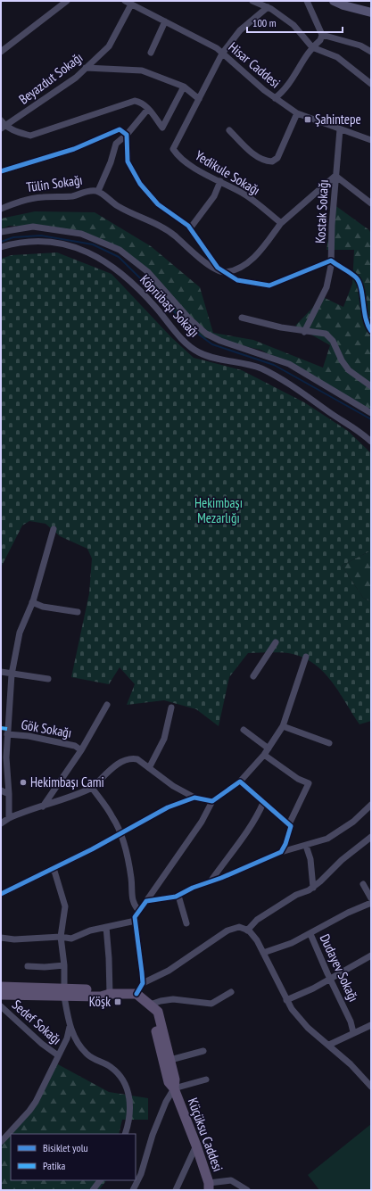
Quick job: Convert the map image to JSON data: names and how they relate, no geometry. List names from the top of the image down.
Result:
{
  "streets": {
    "main road": ["Küçüksu Caddesi"],
    "street": [
      "Hisar Caddesi",
      "Beyazdut Sokağı",
      "Yedikule Sokağı",
      "Tülin Sokağı",
      "Kostak Sokağı",
      "Köprübaşı Sokağı",
      "Gök Sokağı",
      "Dudayev Sokağı",
      "Sedef Sokağı"
    ]
  },
  "crossings": [
    ["Hisar Caddesi", "Beyazdut Sokağı"],
    ["Hisar Caddesi", "Yedikule Sokağı"],
    ["Hisar Caddesi", "Kostak Sokağı"]
  ],
  "parks": ["Hekimbaşı Mezarlığı"],
  "places": {
    "transit": ["Şahintepe", "Köşk"],
    "other": ["Hekimbaşı Cami"]
  },
  "legend": ["Bisiklet yolu", "Patika"],
  "scale_bar": "100 m"
}
